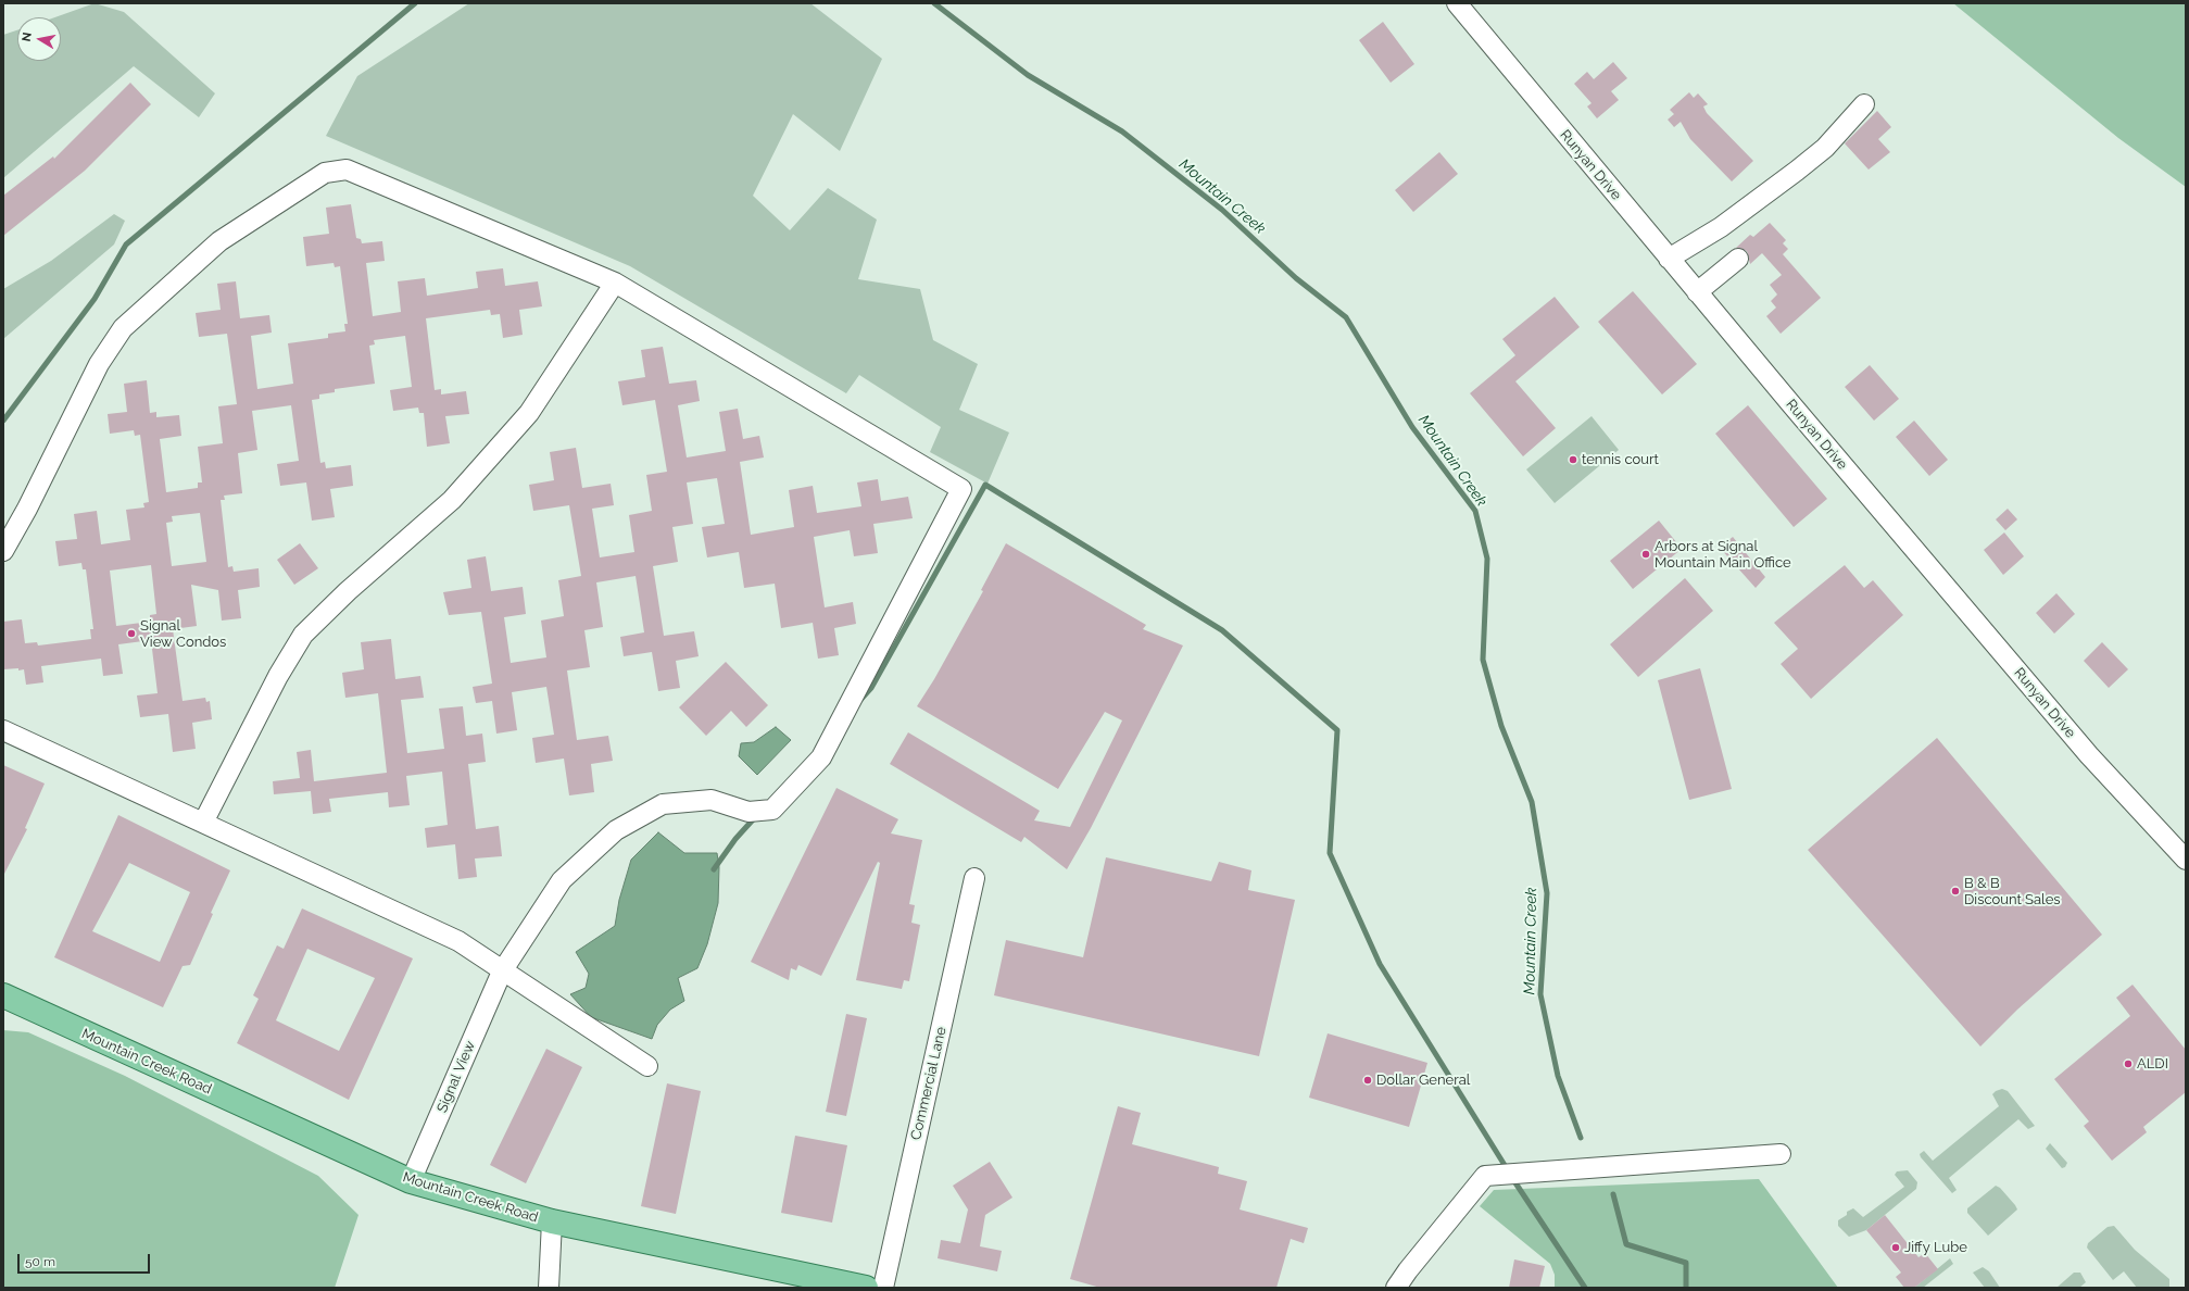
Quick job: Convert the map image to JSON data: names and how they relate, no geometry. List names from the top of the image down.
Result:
{
  "streets": {
    "main road": ["Mountain Creek Road"],
    "street": ["Runyan Drive", "Signal View", "Commercial Lane"]
  },
  "crossings": [
    ["Mountain Creek Road", "Signal View"]
  ],
  "water": ["Mountain Creek"],
  "places": [
    "tennis court",
    "Arbors at Signal Mountain Main Office",
    "Signal View Condos",
    "B & B Discount Sales",
    "ALDI",
    "Dollar General",
    "Jiffy Lube"
  ],
  "scale_bar": "50 m",
  "north": "left"
}
